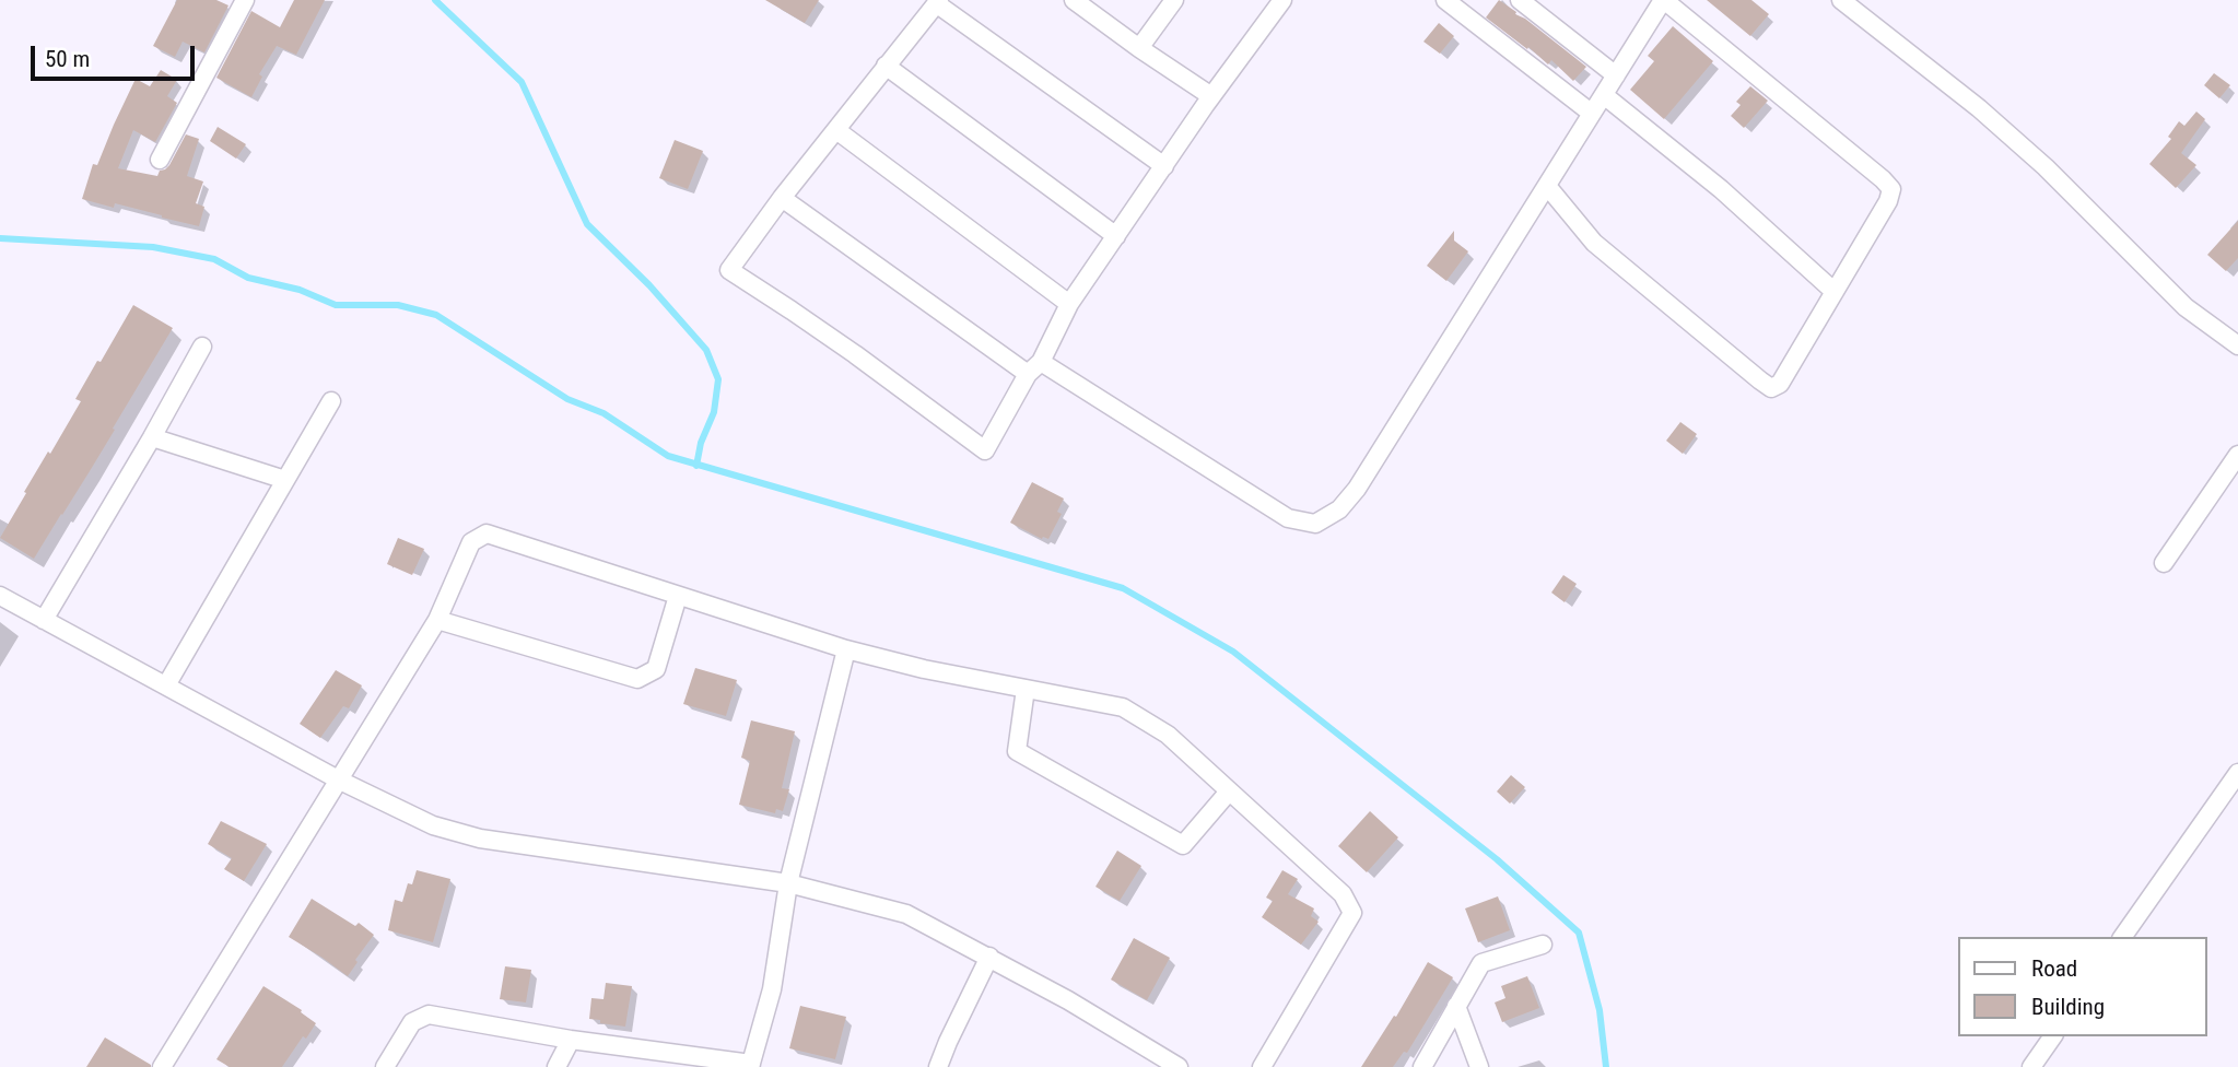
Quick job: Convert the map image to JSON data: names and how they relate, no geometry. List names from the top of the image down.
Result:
{
  "legend": ["Road", "Building"],
  "scale_bar": "50 m"
}
